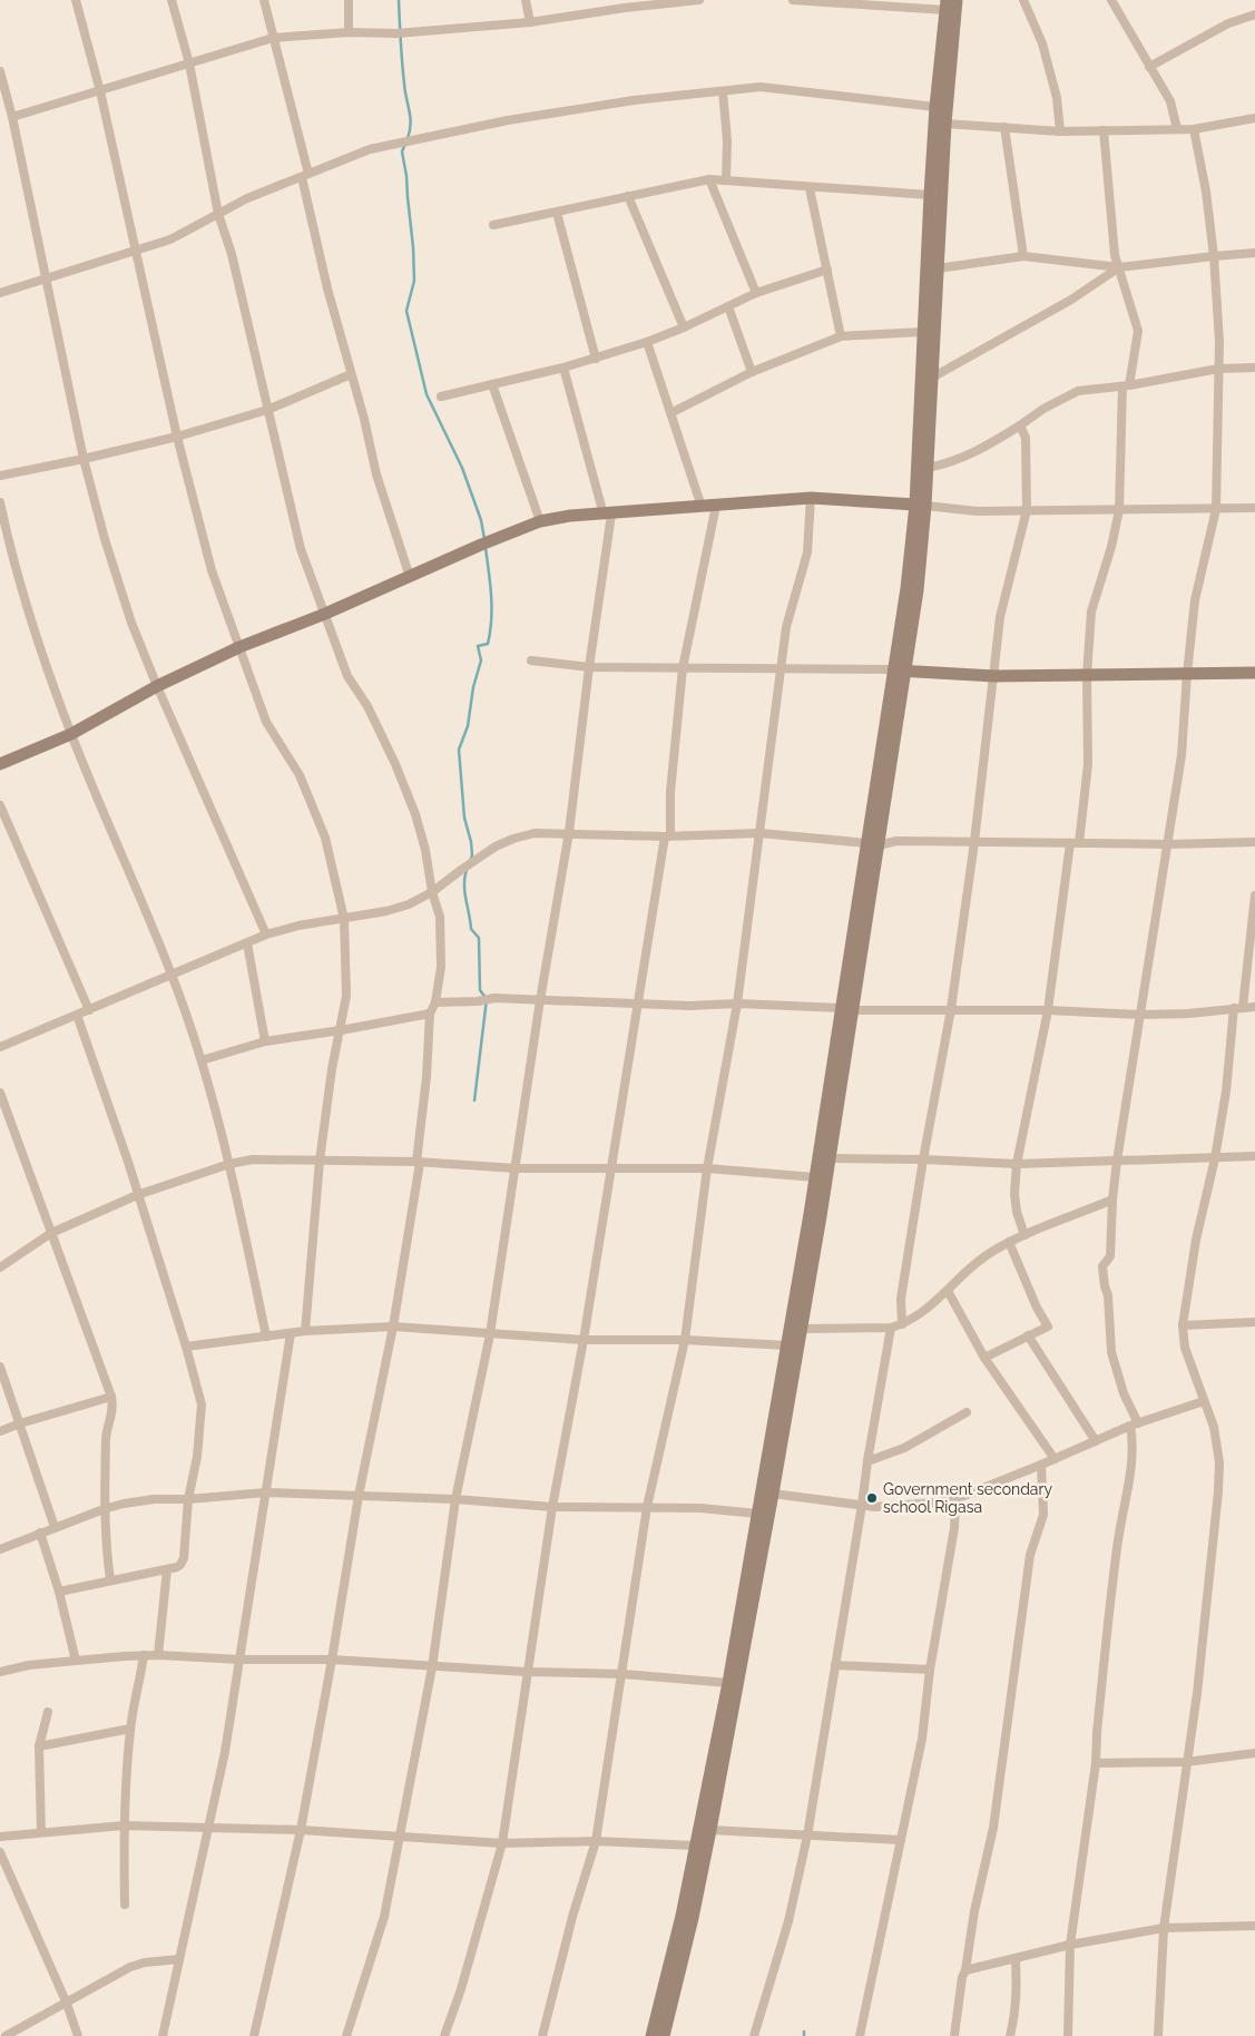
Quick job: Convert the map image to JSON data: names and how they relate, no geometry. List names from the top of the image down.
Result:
{
  "places": ["Government secondary school Rigasa"]
}
